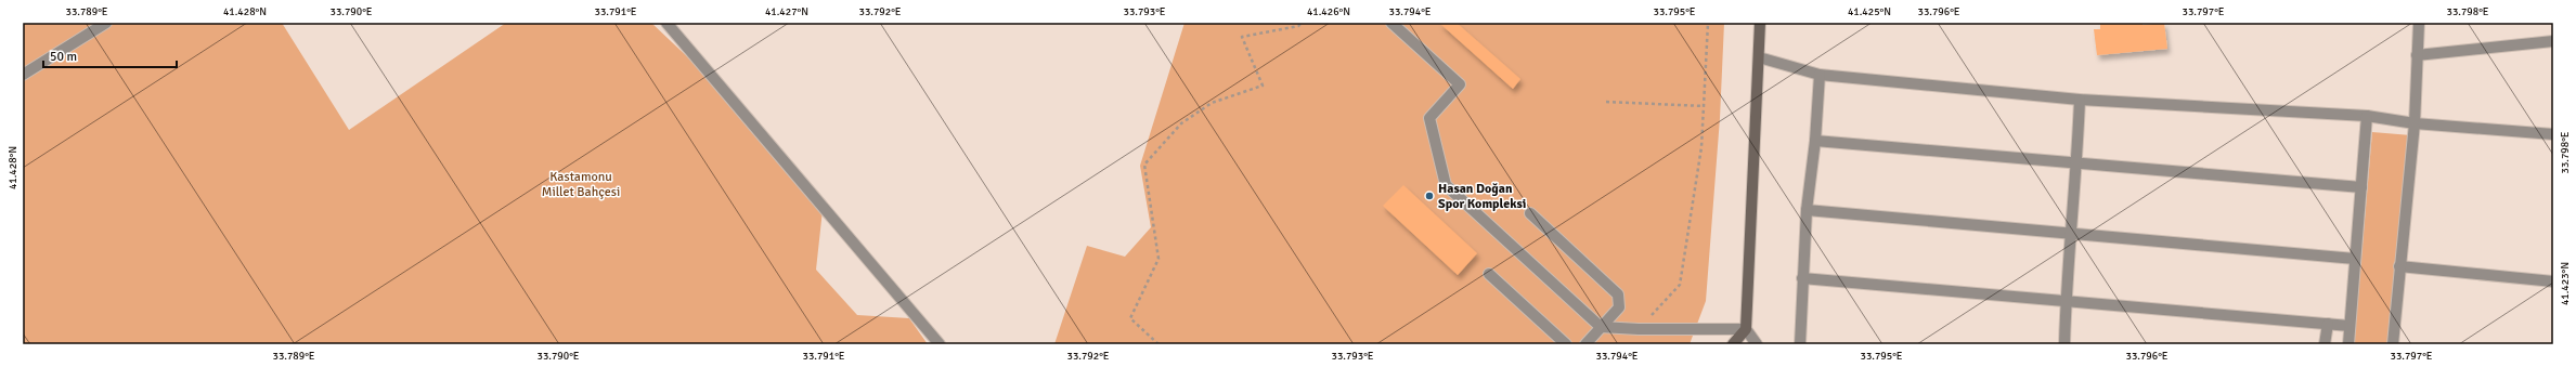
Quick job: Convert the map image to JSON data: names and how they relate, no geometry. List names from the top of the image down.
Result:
{
  "parks": ["Kastamonu Millet Bahçesi"],
  "places": ["Hasan Doğan Spor Kompleksi"],
  "scale_bar": "50 m",
  "coordinates": [
    "33.789°E",
    "41.428°N",
    "33.790°E",
    "33.791°E",
    "41.427°N",
    "33.792°E",
    "33.793°E",
    "41.426°N",
    "33.794°E",
    "33.795°E",
    "41.425°N",
    "33.796°E",
    "33.797°E",
    "33.798°E",
    "41.423°N"
  ]
}
